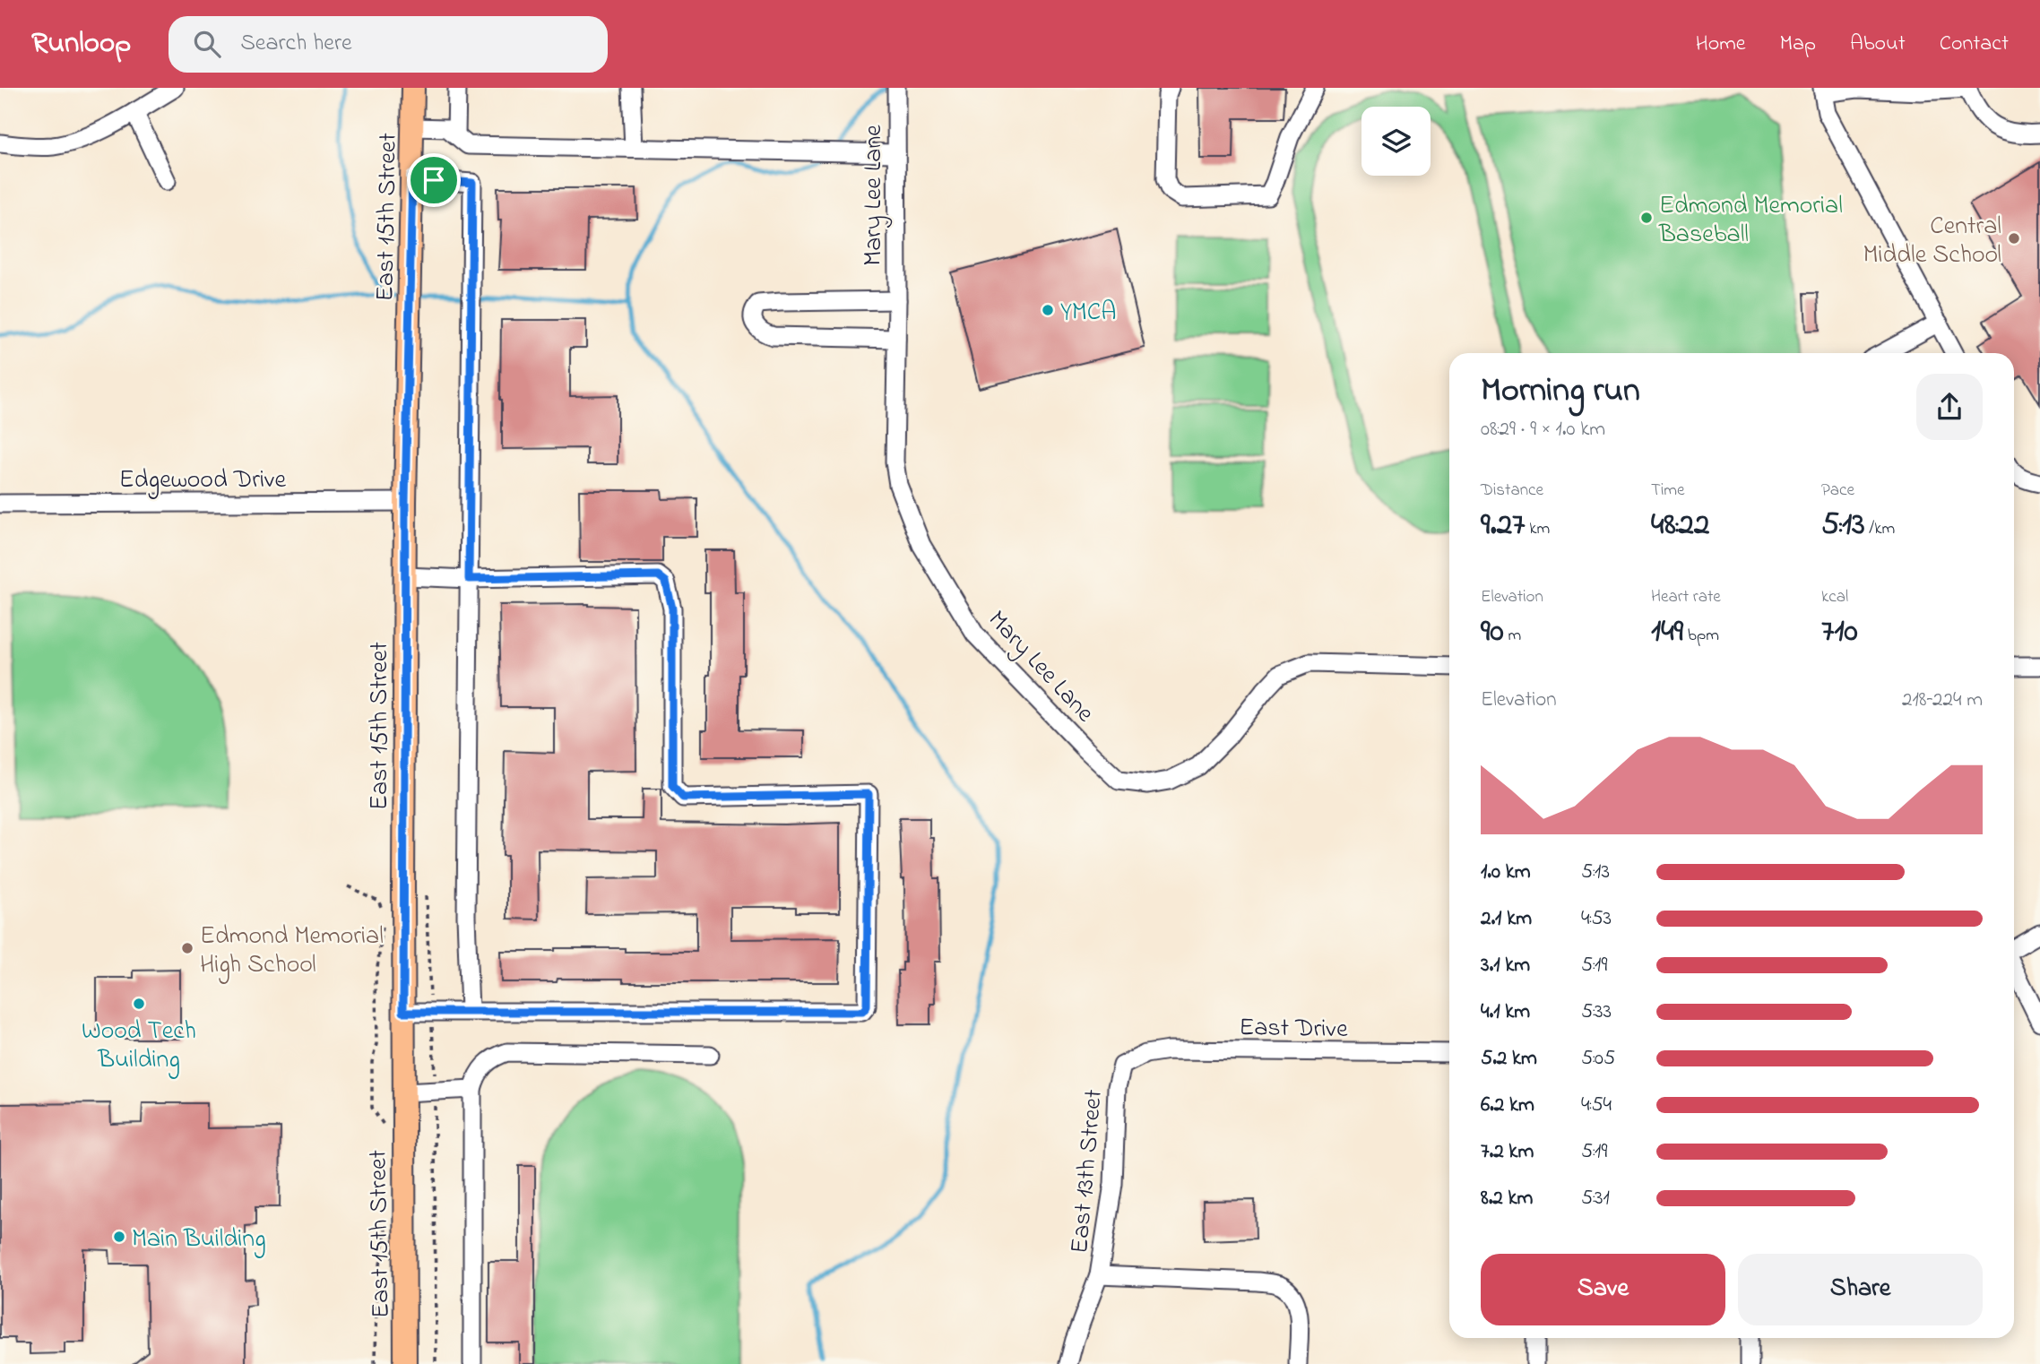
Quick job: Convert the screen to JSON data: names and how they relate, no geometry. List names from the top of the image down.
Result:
{
  "streets": {
    "main road": ["East 15th Street"],
    "street": [
      "Mary Lee Lane",
      "Edgewood Drive",
      "East Drive",
      "East 13th Street"
    ]
  },
  "crossings": [
    ["East 15th Street", "Edgewood Drive"],
    ["East Drive", "East 13th Street"]
  ],
  "places": [
    "Edmond Memorial Baseball",
    "Central Middle School",
    "YMCA",
    "Edmond Memorial High School",
    "Wood Tech Building",
    "Main Building"
  ],
  "page": {
    "header": "Runloop",
    "search": "Search here",
    "nav": [
      "Home",
      "Map",
      "About",
      "Contact"
    ],
    "heading": ["Morning run", "08:29 · 9 × 1.0 km"],
    "stats": [
      ["Distance", "9.27 km"],
      ["Time", "48:22"],
      ["Pace", "5:13 /km"],
      ["Elevation", "90 m"],
      ["Heart rate", "149 bpm"],
      ["kcal", "710"]
    ],
    "chart": ["Elevation", "218–224 m"],
    "list": [
      {
        "name": "1.0 km",
        "note": "5:13"
      },
      {
        "name": "2.1 km",
        "note": "4:53"
      },
      {
        "name": "3.1 km",
        "note": "5:19"
      },
      {
        "name": "4.1 km",
        "note": "5:33"
      },
      {
        "name": "5.2 km",
        "note": "5:05"
      },
      {
        "name": "6.2 km",
        "note": "4:54"
      },
      {
        "name": "7.2 km",
        "note": "5:19"
      },
      {
        "name": "8.2 km",
        "note": "5:31"
      }
    ],
    "buttons": ["Save", "Share"]
  }
}
